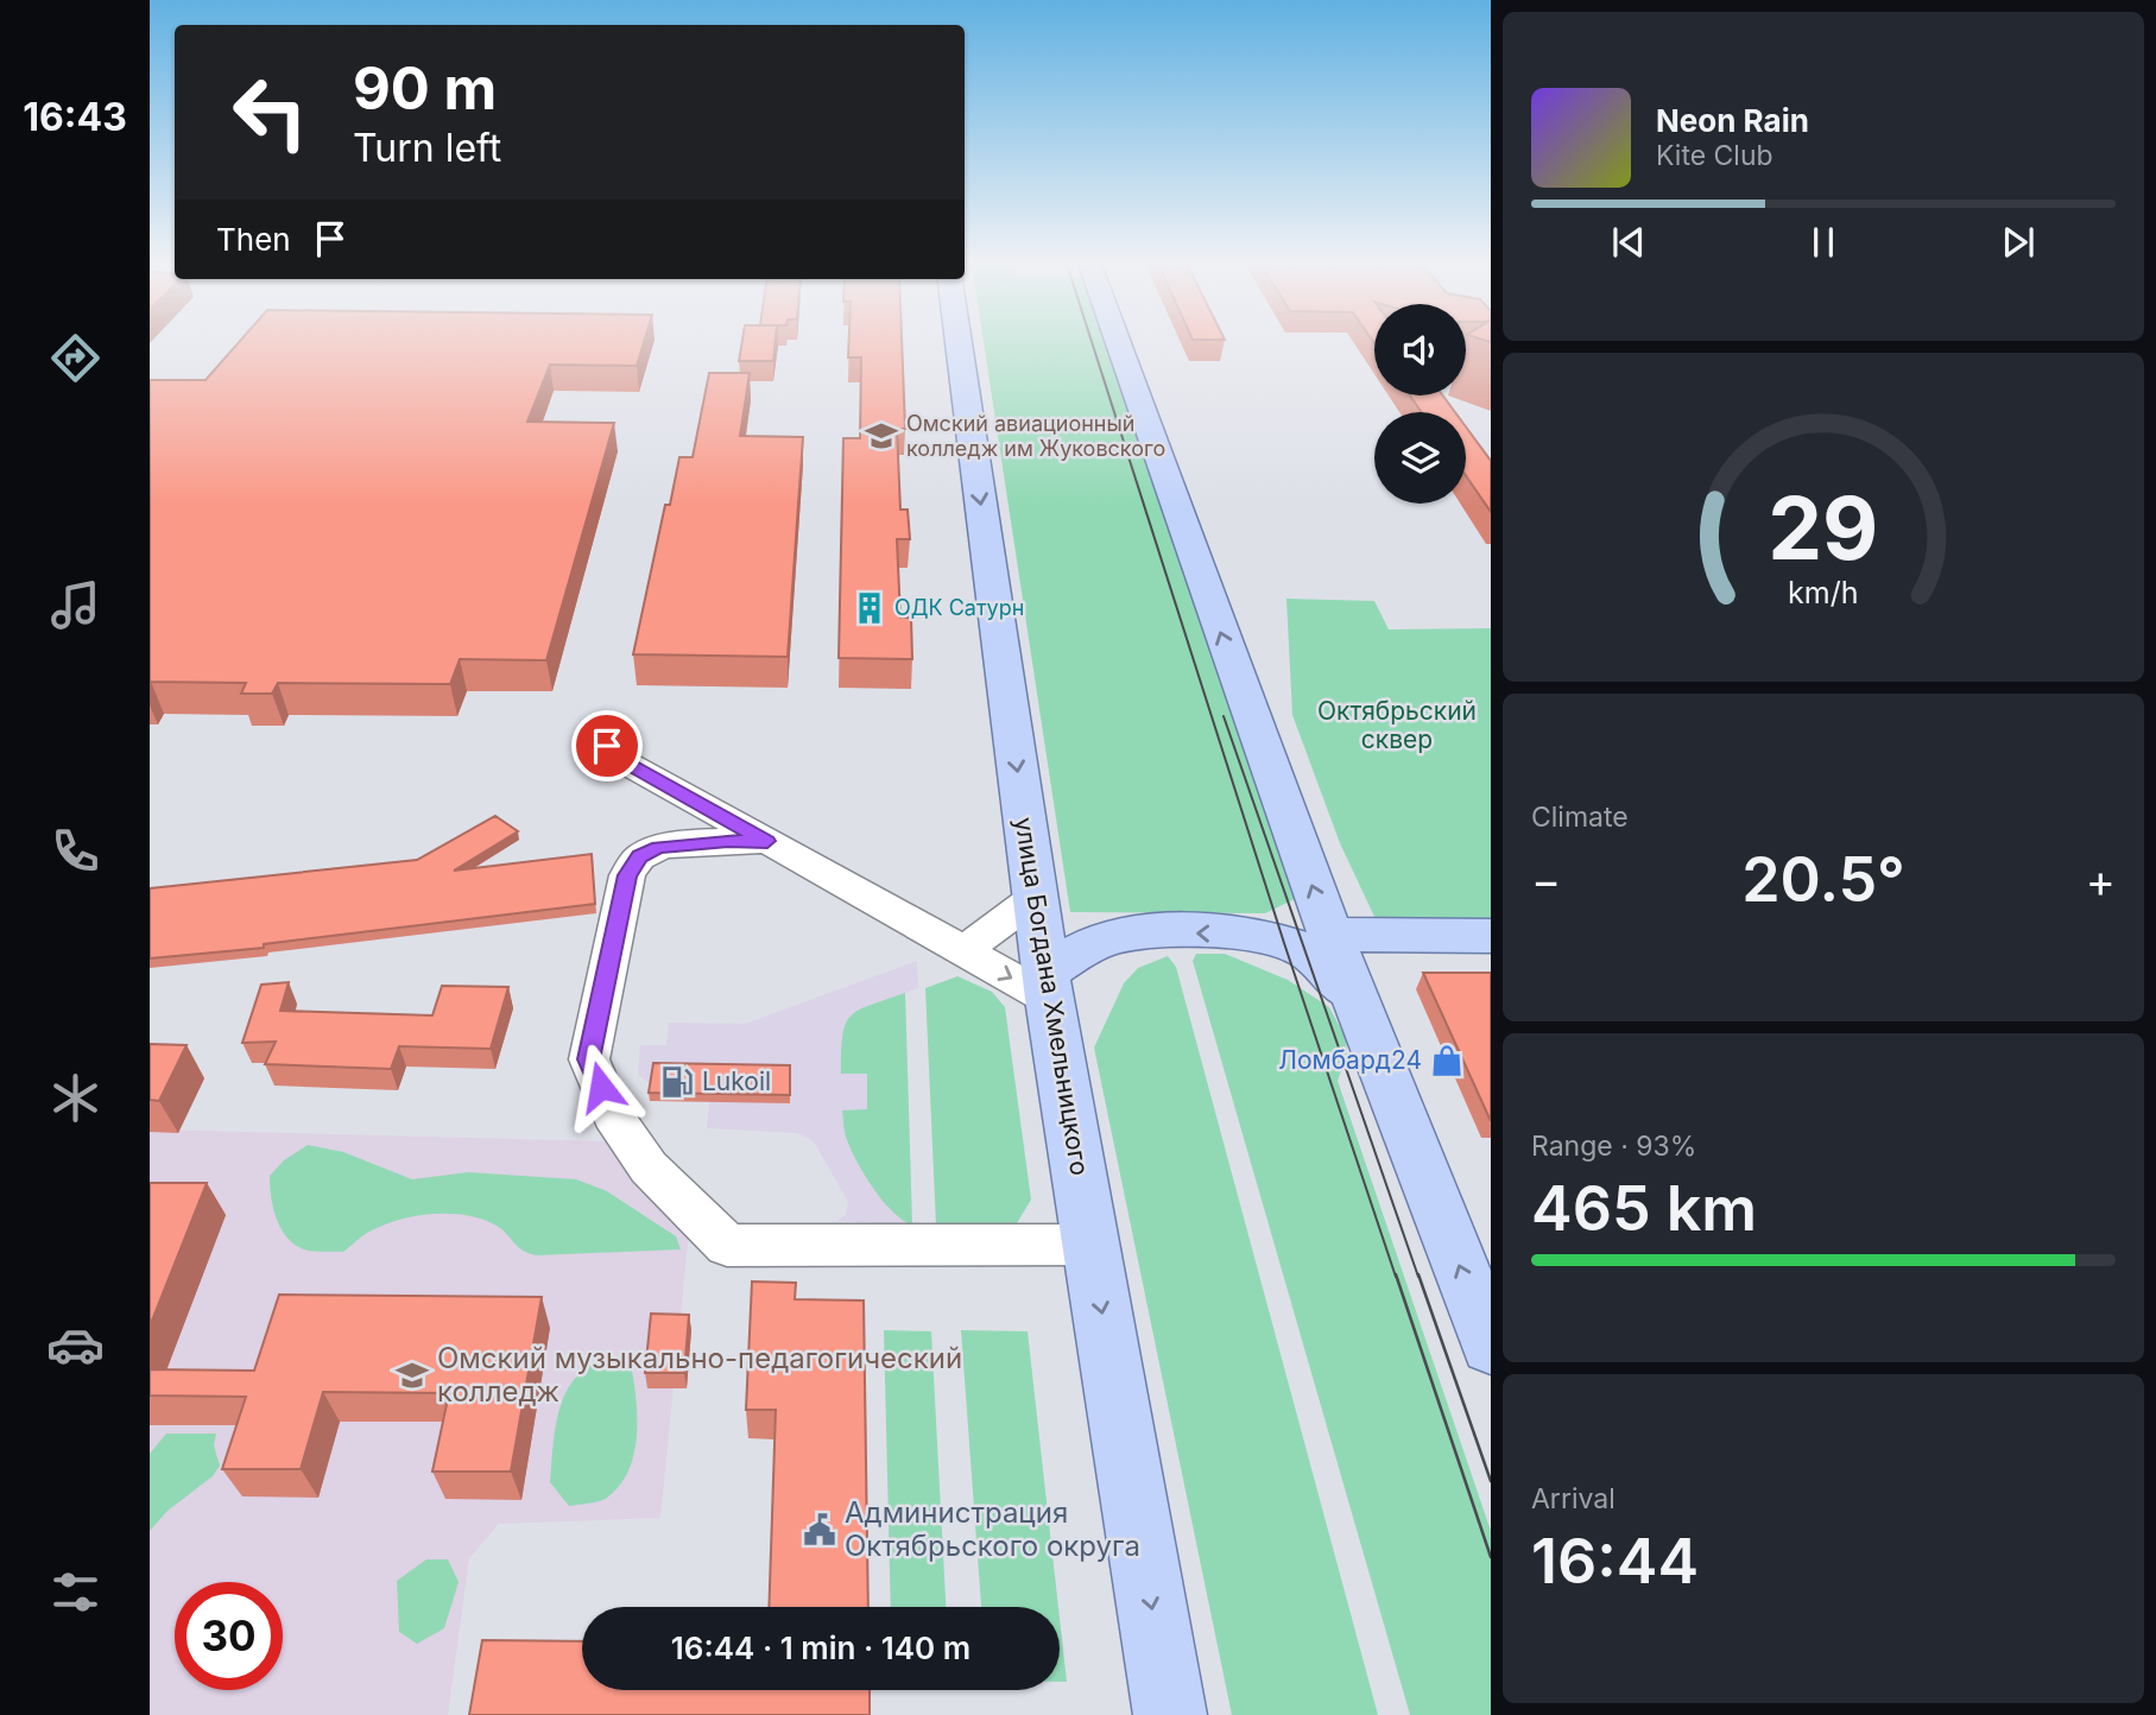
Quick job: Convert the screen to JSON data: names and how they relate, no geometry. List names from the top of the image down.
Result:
{
  "streets": {
    "main road": ["улица Богдана Хмельницкого"]
  },
  "parks": ["Октябрьский сквер"],
  "places": {
    "school or university": ["Омский авиационный колледж им Жуковского", "Омский музыкально-педагогический колледж"],
    "building": ["ОДК Сатурн"],
    "shop": ["Ломбард24"],
    "fuel station": ["Lukoil"],
    "public building": ["Администрация Октябрьского округа"]
  },
  "page": {
    "tabs": "16:43",
    "turn": ["90 m", "Turn left"],
    "song": ["Neon Rain", "Kite Club"],
    "then": "Then",
    "tile": [
      "Climate",
      ["Range · 93%", "465 km"],
      ["Arrival", "16:44"]
    ],
    "heat": ["−", "20.5°", "+"],
    "limit": "30",
    "trip": "16:44 · 1 min · 140 m",
    "gauge": ["29", "km/h"]
  }
}
